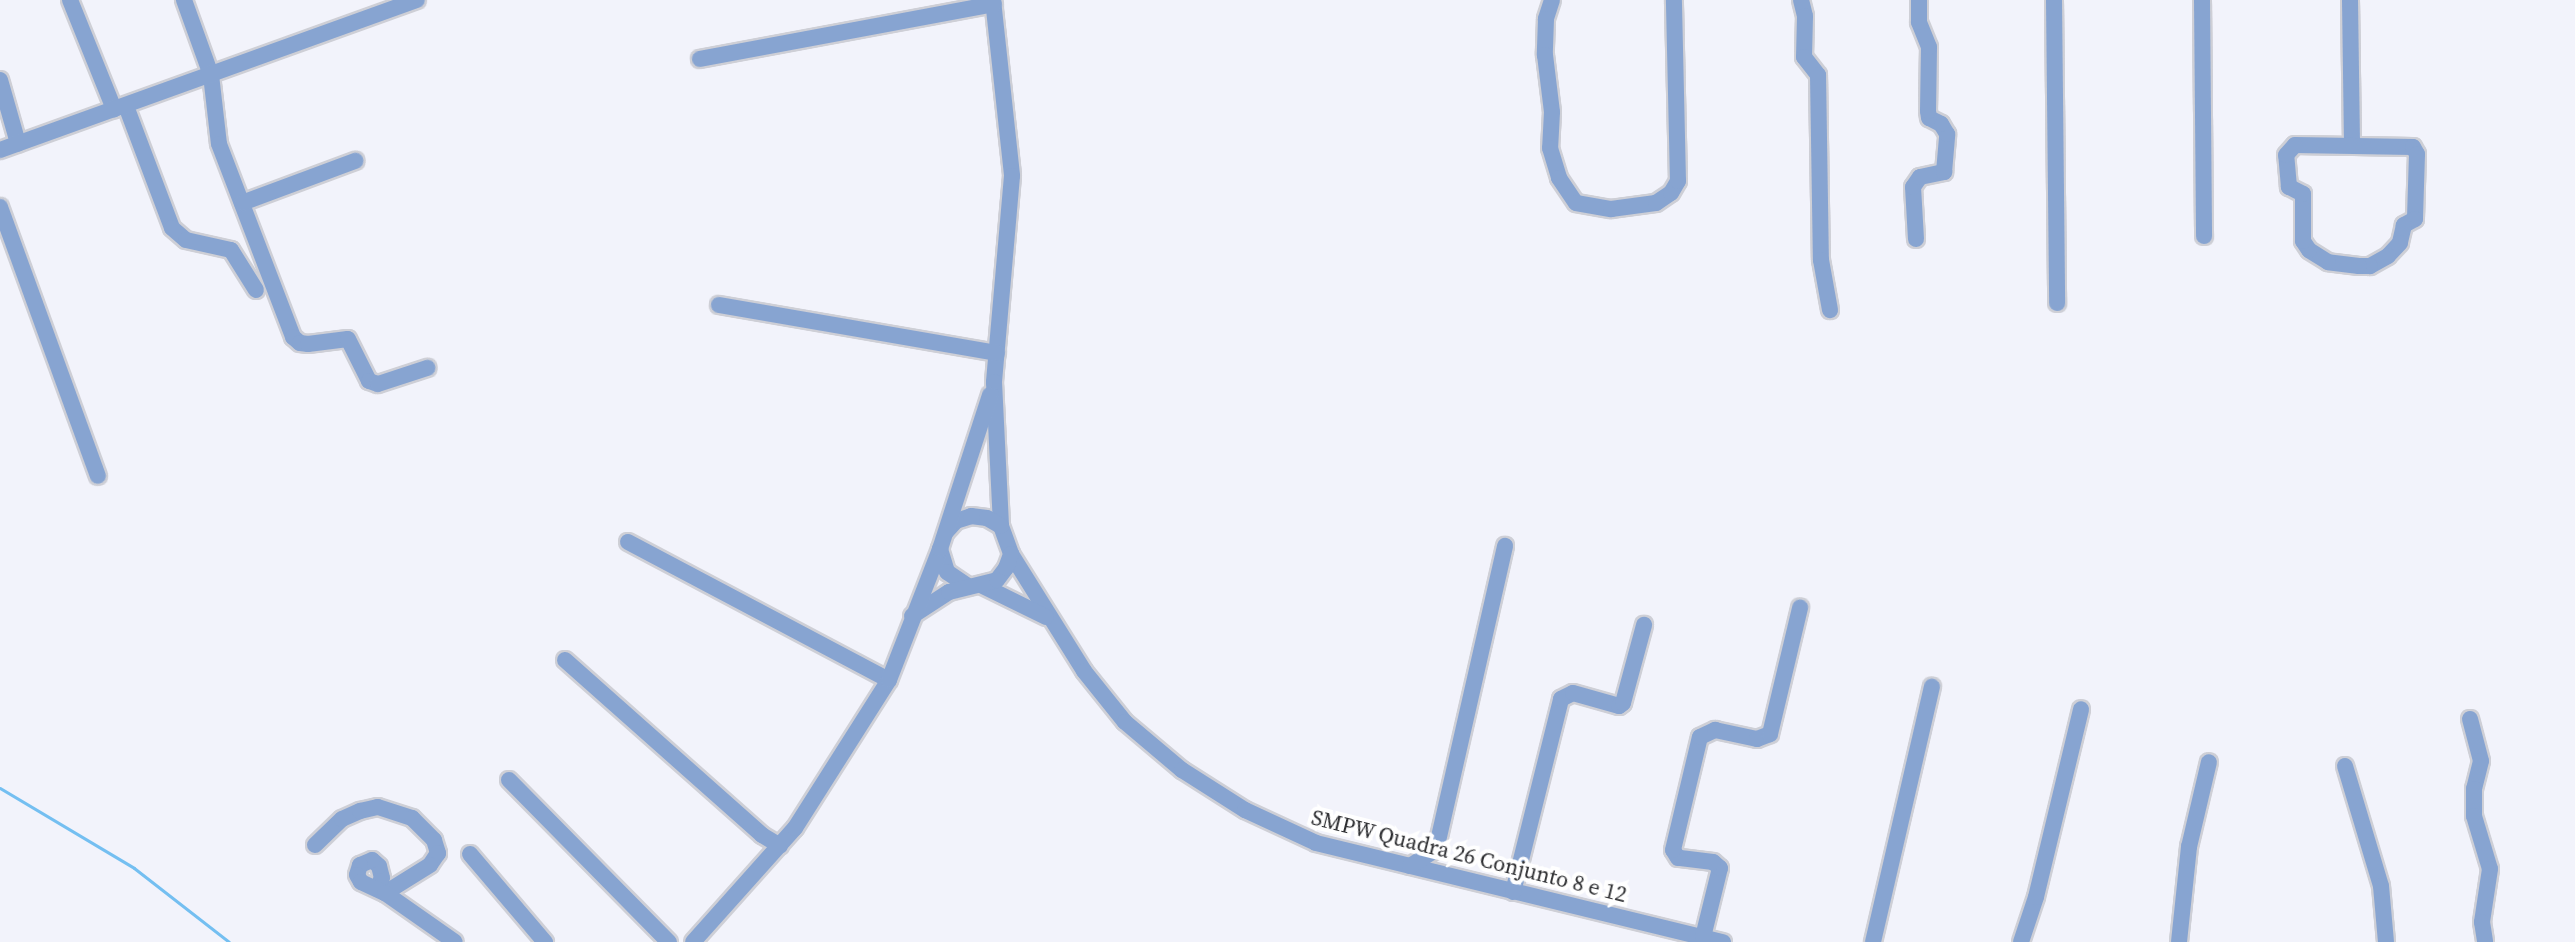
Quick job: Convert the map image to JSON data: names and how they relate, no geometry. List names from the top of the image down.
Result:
{
  "streets": {
    "street": ["SMPW Quadra 26 Conjunto 8 e 12"]
  }
}
